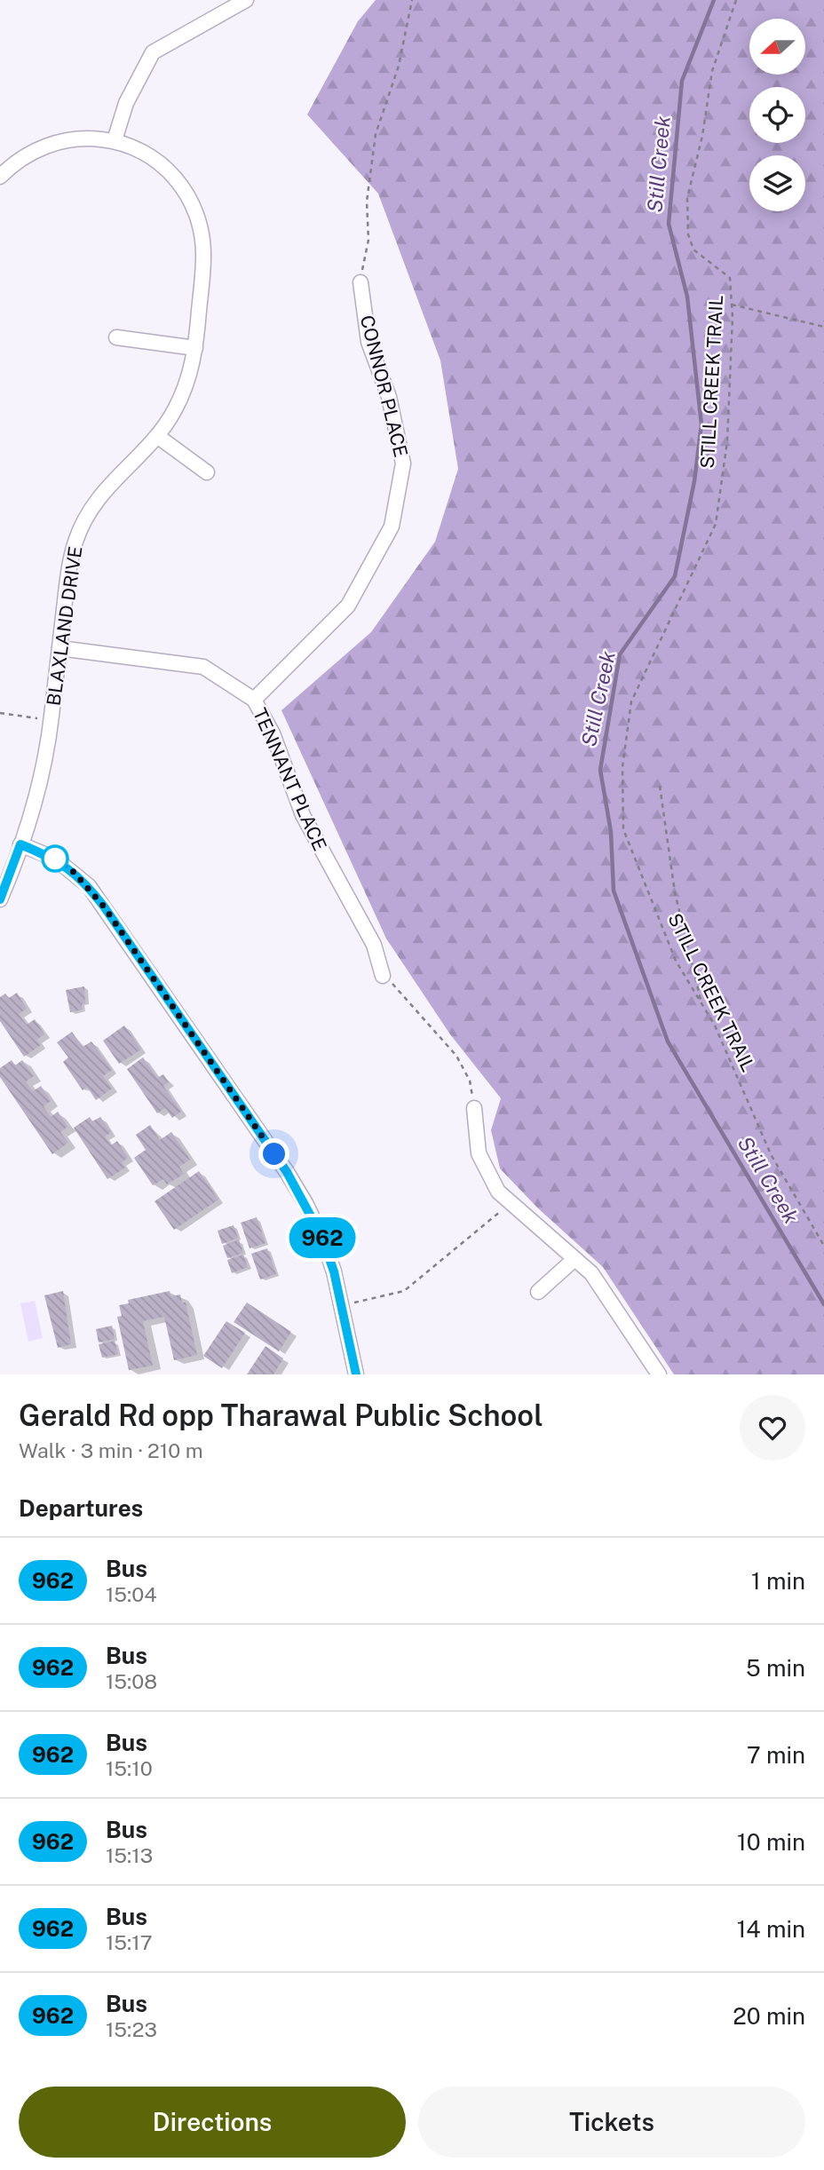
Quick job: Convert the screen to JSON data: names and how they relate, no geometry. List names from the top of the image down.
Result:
{
  "streets": {
    "street": ["CONNOR PLACE", "BLAXLAND DRIVE", "TENNANT PLACE"],
    "path": ["STILL CREEK TRAIL"]
  },
  "crossings": [
    ["CONNOR PLACE", "TENNANT PLACE"],
    ["BLAXLAND DRIVE", "TENNANT PLACE"]
  ],
  "water": ["Still Creek"],
  "lines": ["bus line 962"],
  "north": "left",
  "page": {
    "on_map": "962",
    "heading": [
      ["Gerald Rd opp Tharawal Public School", "Walk · 3 min · 210 m"],
      "Departures"
    ],
    "list": [
      {
        "mark": "962",
        "name": "Bus",
        "note": "15:04",
        "value": "1 min"
      },
      {
        "mark": "962",
        "name": "Bus",
        "note": "15:08",
        "value": "5 min"
      },
      {
        "mark": "962",
        "name": "Bus",
        "note": "15:10",
        "value": "7 min"
      },
      {
        "mark": "962",
        "name": "Bus",
        "note": "15:13",
        "value": "10 min"
      },
      {
        "mark": "962",
        "name": "Bus",
        "note": "15:17",
        "value": "14 min"
      },
      {
        "mark": "962",
        "name": "Bus",
        "note": "15:23",
        "value": "20 min"
      }
    ],
    "buttons": ["Directions", "Tickets"]
  }
}
